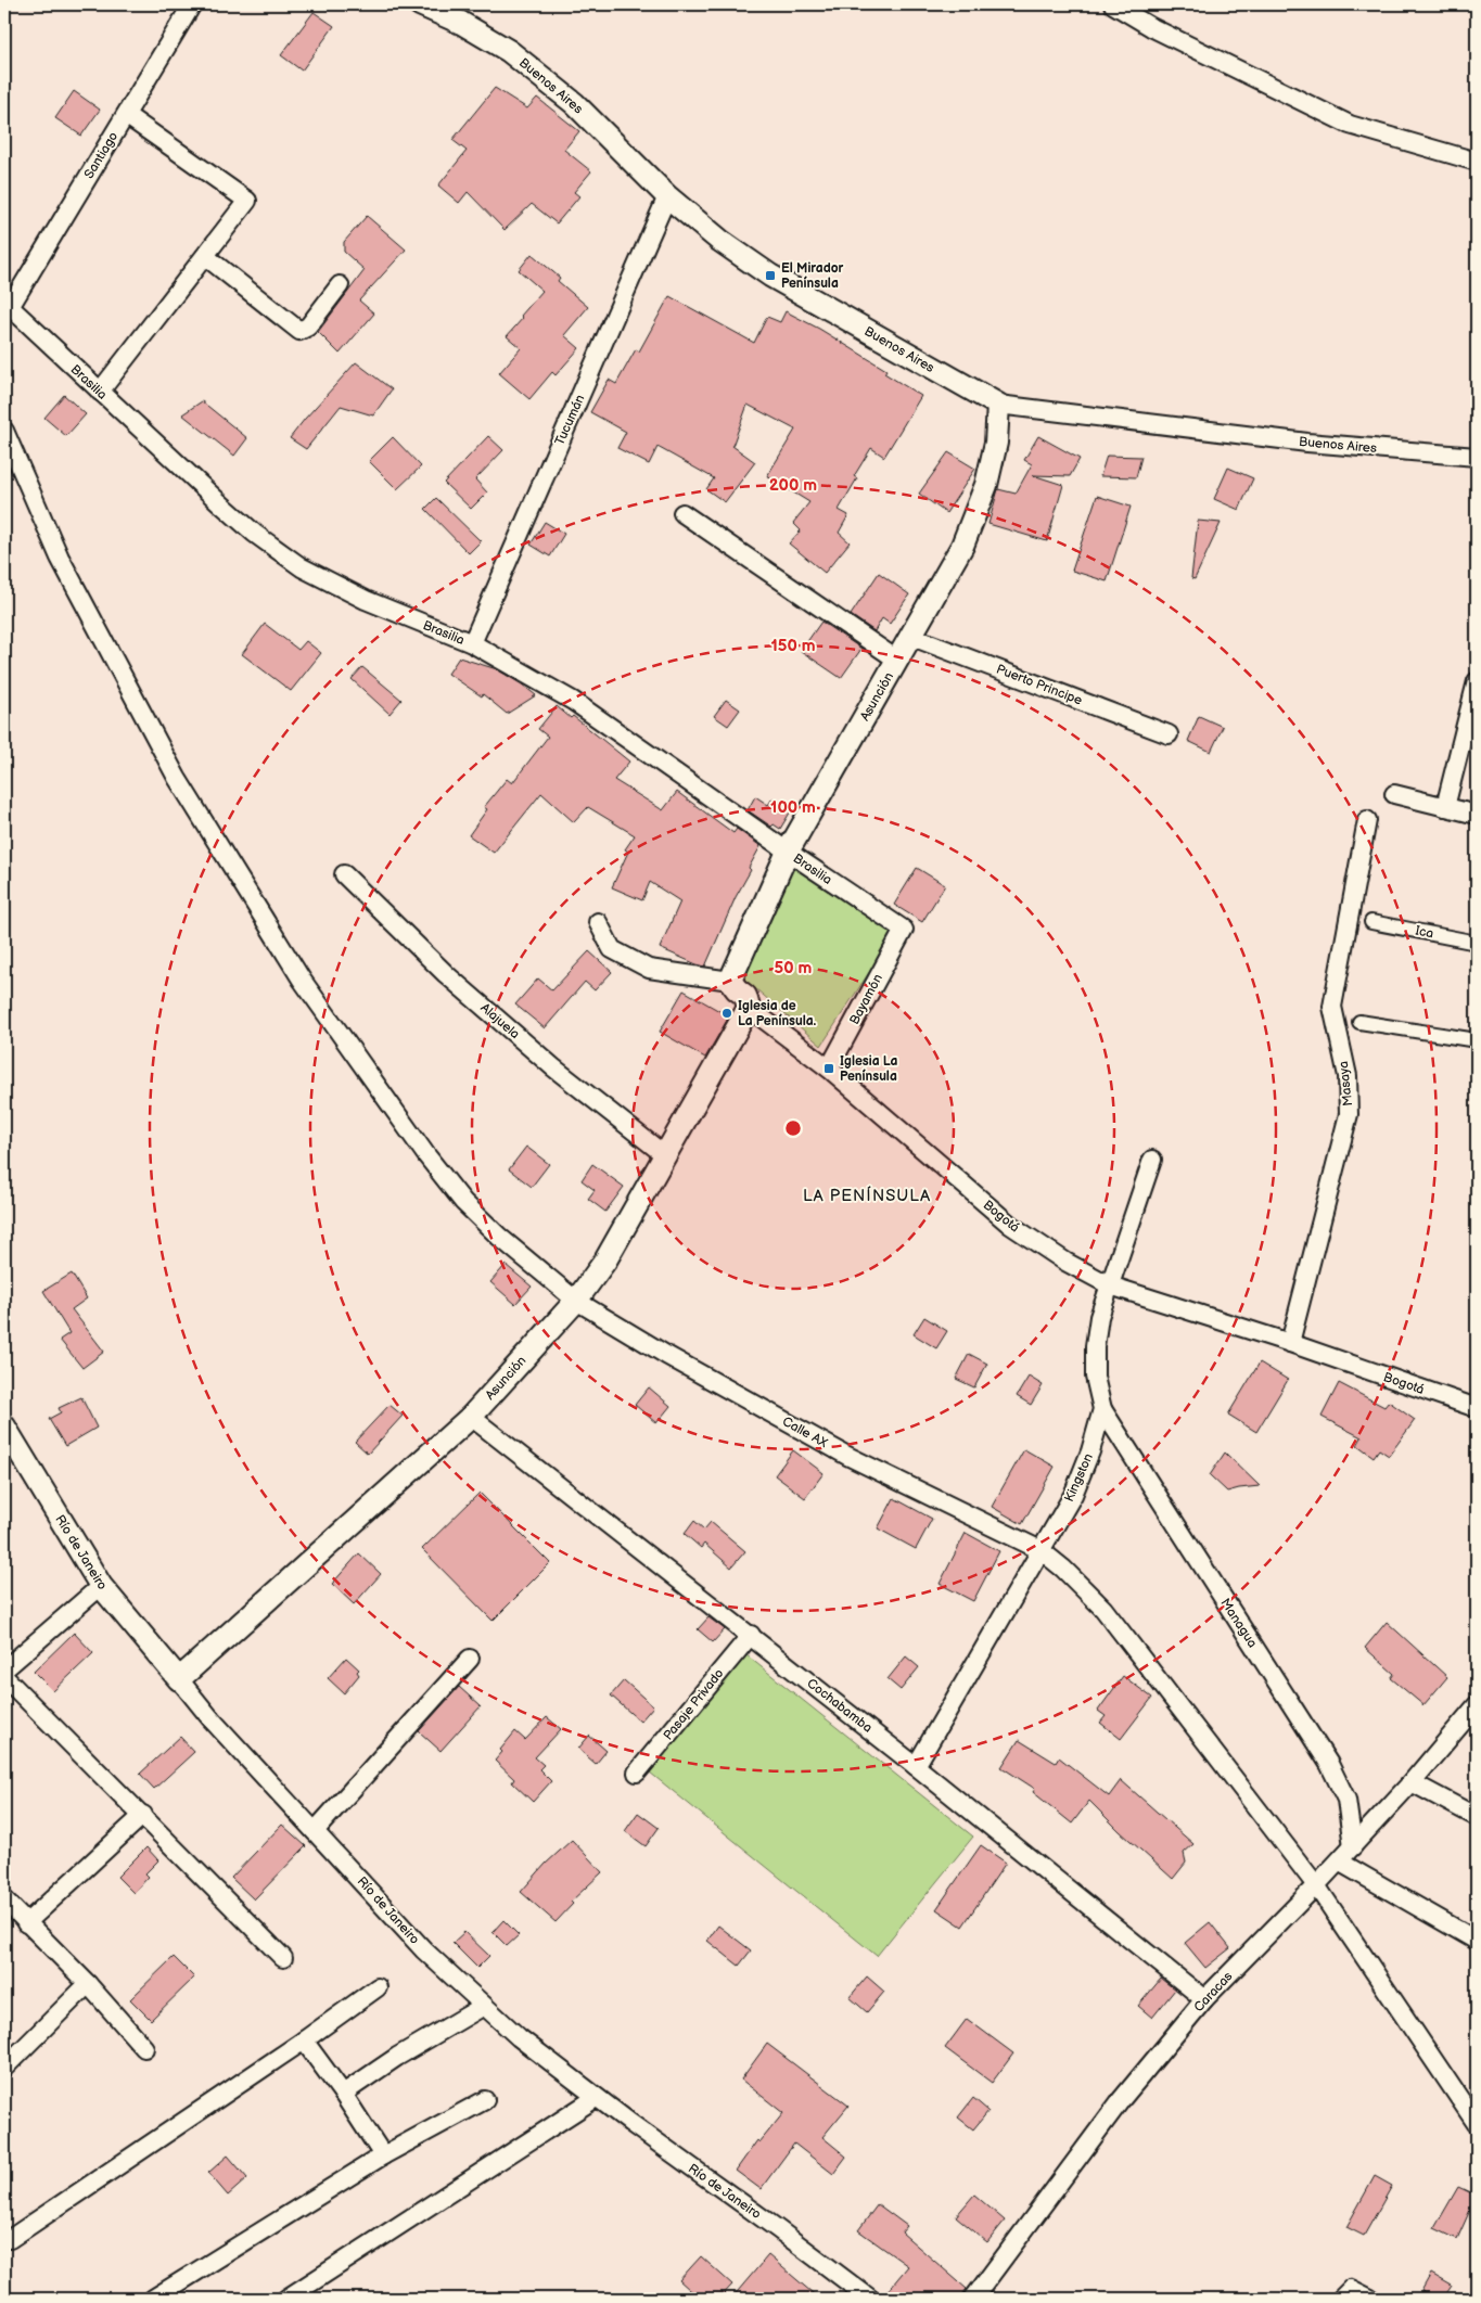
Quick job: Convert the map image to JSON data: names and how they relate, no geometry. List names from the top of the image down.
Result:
{
  "streets": {
    "street": [
      "Buenos Aires",
      "Santiago",
      "Brasilia",
      "Tucumán",
      "Puerto Principe",
      "Asunción",
      "Ica",
      "Bayamón",
      "Alajuela",
      "Masaya",
      "Bogotá",
      "Calle AX",
      "Kingston",
      "Río de Janeiro",
      "Managua",
      "Pasaje Privado",
      "Cochabamba",
      "Caracas"
    ]
  },
  "crossings": [
    ["Buenos Aires", "Tucumán"],
    ["Buenos Aires", "Asunción"],
    ["Santiago", "Brasilia"],
    ["Brasilia", "Tucumán"],
    ["Brasilia", "Asunción"],
    ["Brasilia", "Bayamón"],
    ["Puerto Principe", "Asunción"],
    ["Asunción", "Alajuela"],
    ["Asunción", "Bogotá"],
    ["Asunción", "Calle AX"],
    ["Asunción", "Río de Janeiro"],
    ["Asunción", "Cochabamba"],
    ["Bayamón", "Bogotá"],
    ["Masaya", "Bogotá"],
    ["Bogotá", "Kingston"],
    ["Calle AX", "Kingston"],
    ["Calle AX", "Caracas"],
    ["Kingston", "Managua"],
    ["Kingston", "Cochabamba"],
    ["Managua", "Caracas"],
    ["Pasaje Privado", "Cochabamba"],
    ["Cochabamba", "Caracas"]
  ],
  "districts": ["LA PENÍNSULA"],
  "places": {
    "transit": ["El Mirador Península", "Iglesia La Península"],
    "other": ["Iglesia de La Península."]
  },
  "rings": [
    "200 m",
    "150 m",
    "100 m",
    "50 m"
  ]
}
